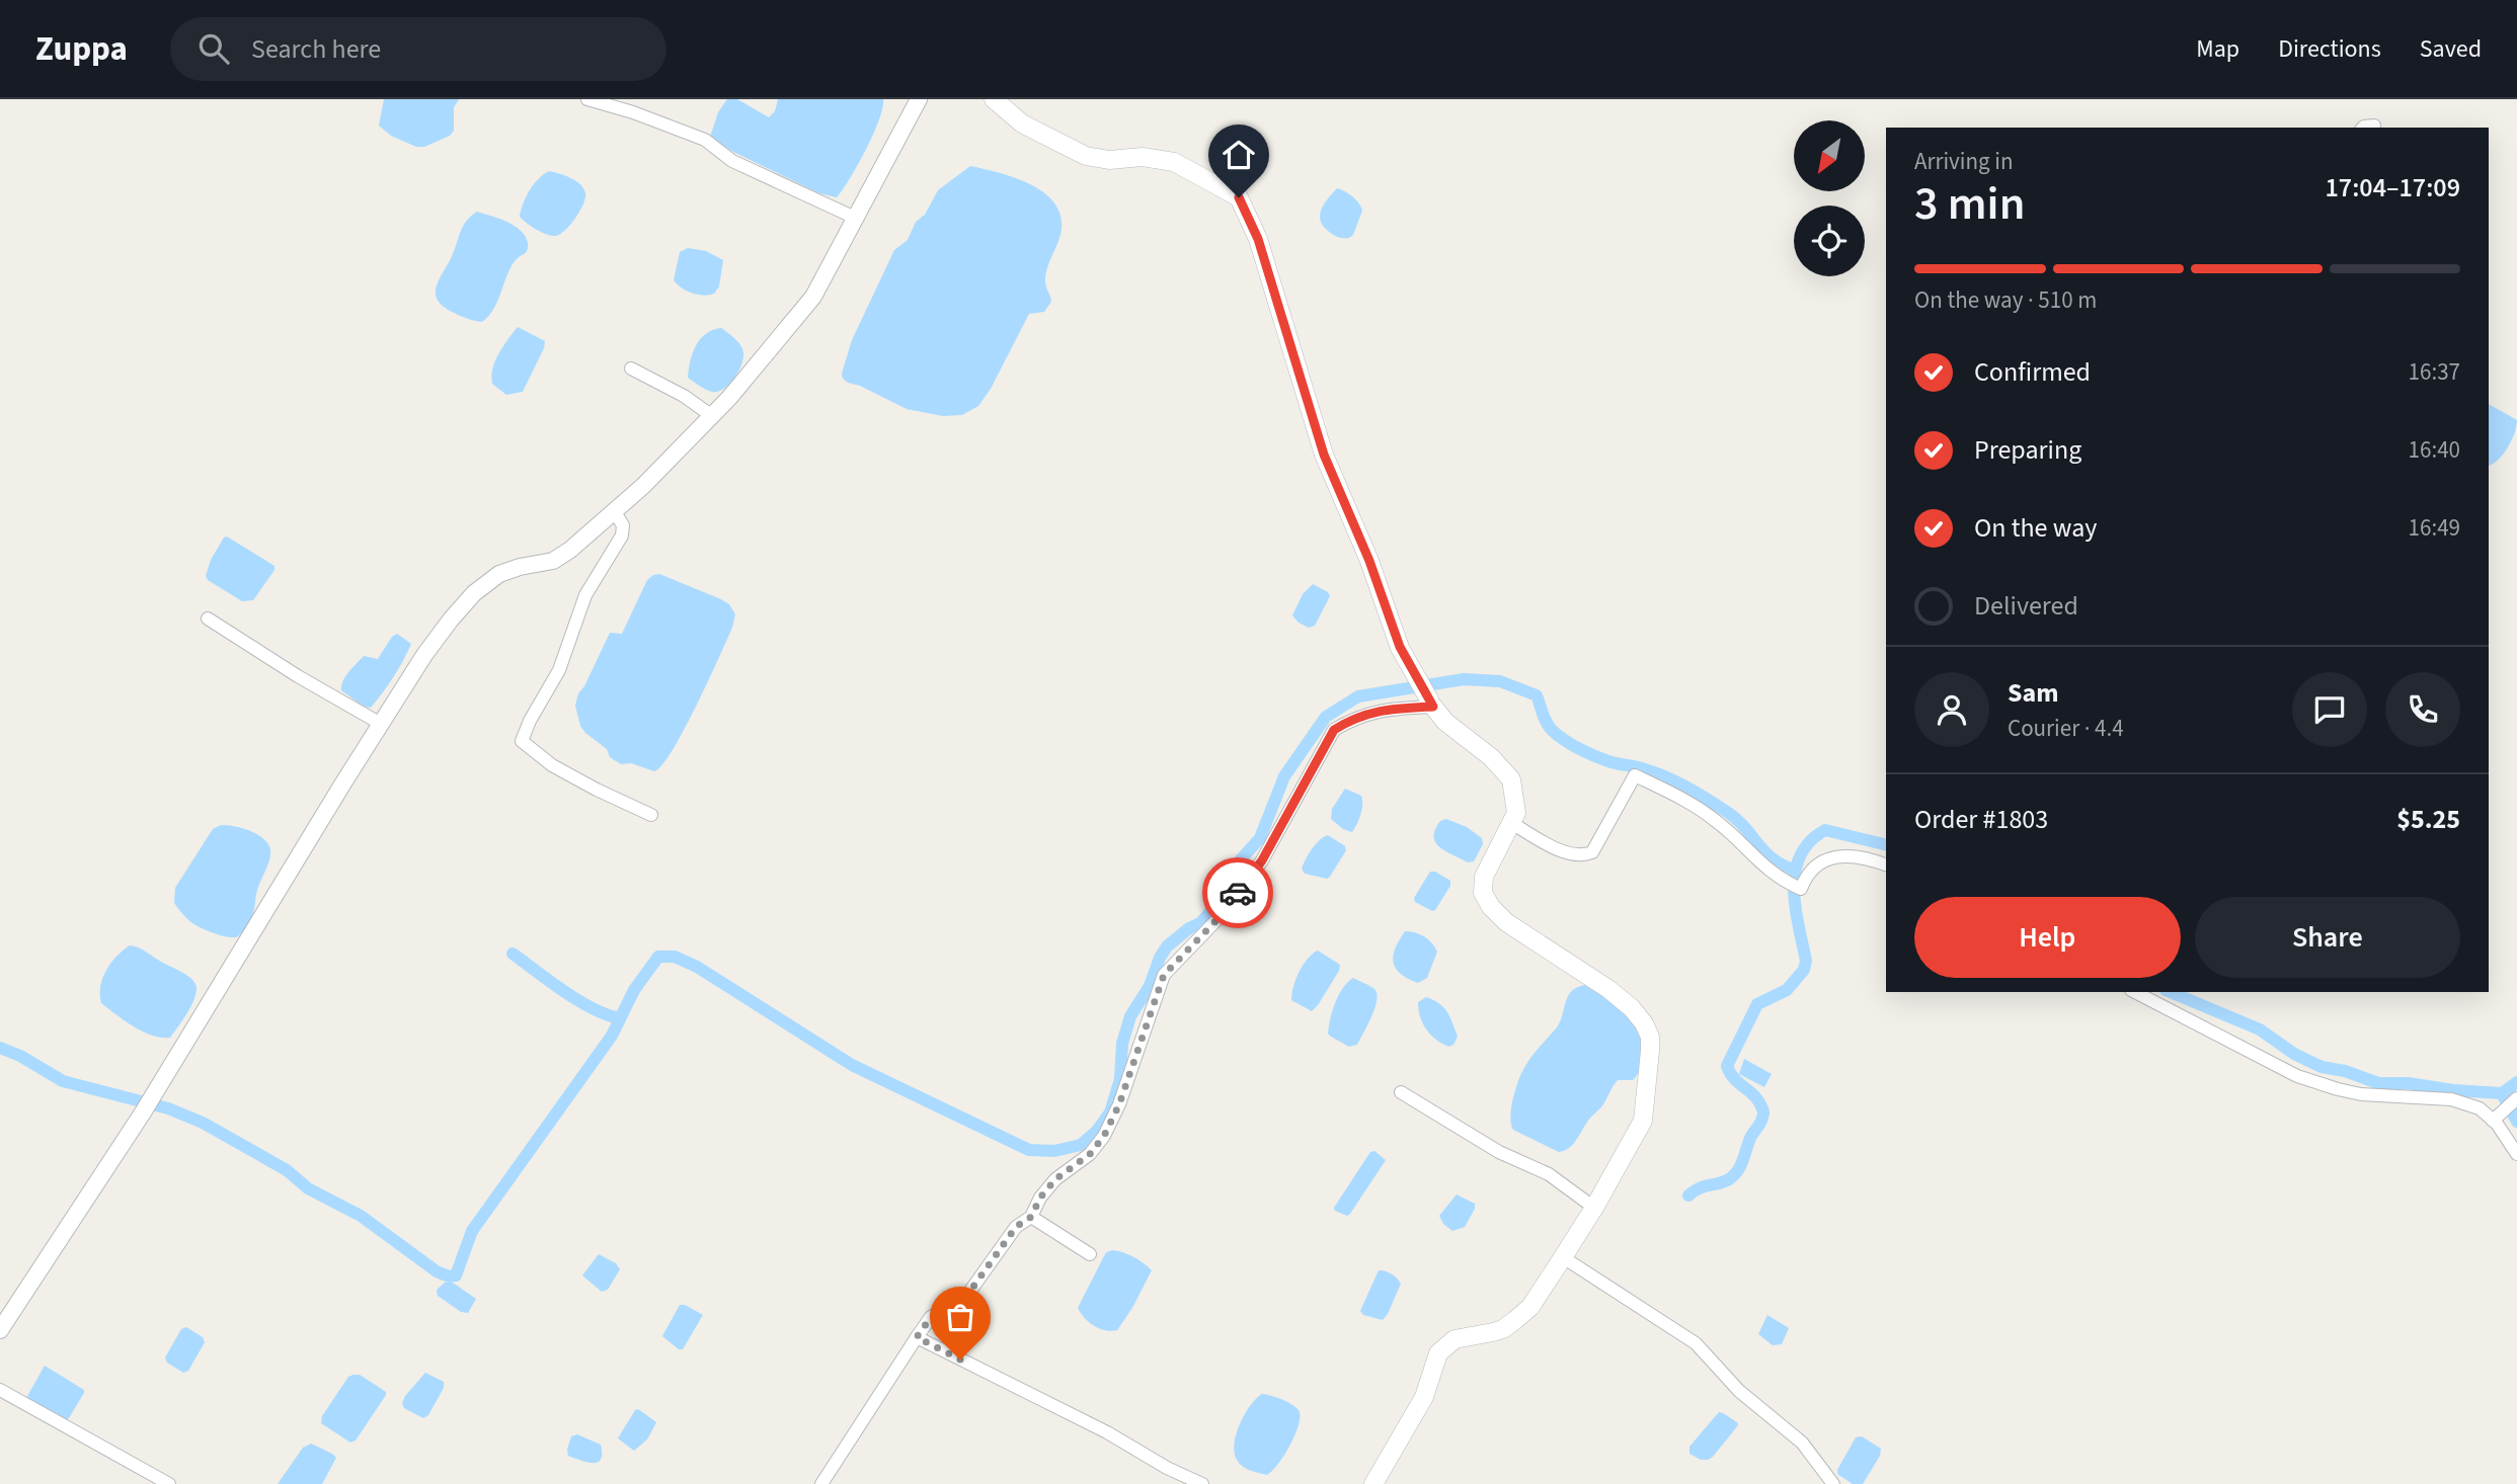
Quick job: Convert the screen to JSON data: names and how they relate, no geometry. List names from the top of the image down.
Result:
{
  "north": "bottom left",
  "page": {
    "header": "Zuppa",
    "search": "Search here",
    "nav": ["Map", "Directions", "Saved"],
    "heading": ["3 min", "Arriving in", "17:04–17:09"],
    "panel": [
      "Sam",
      "Courier · 4.4",
      "Order #1803",
      "$5.25"
    ],
    "bar": "On the way · 510 m",
    "list": [
      ["Confirmed", "16:37"],
      ["Preparing", "16:40"],
      ["On the way", "16:49"],
      "Delivered"
    ],
    "buttons": ["Help", "Share"]
  }
}
